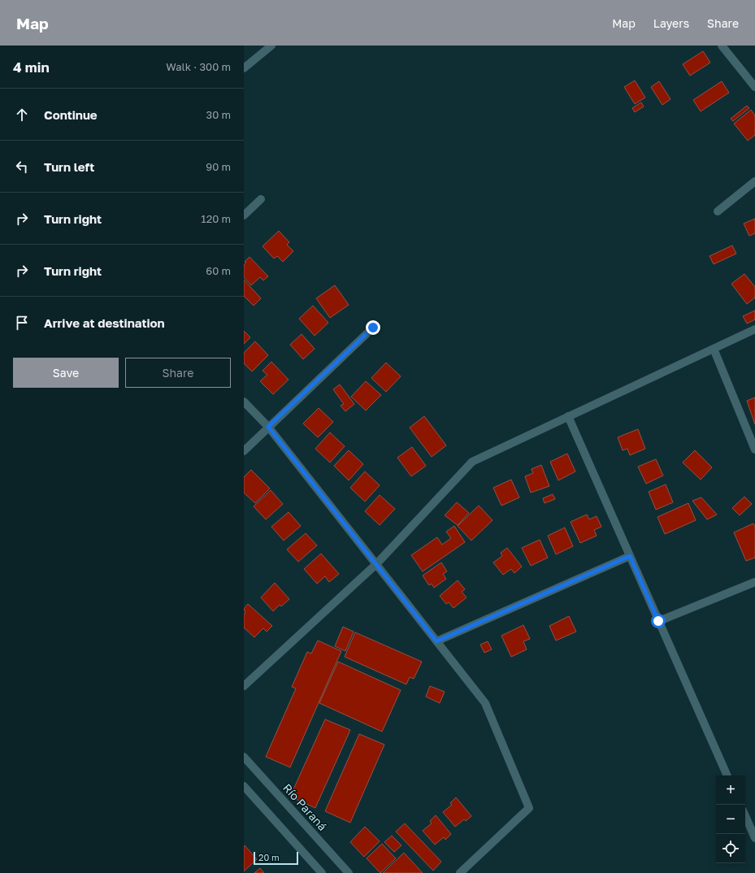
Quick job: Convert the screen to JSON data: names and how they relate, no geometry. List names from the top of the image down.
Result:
{
  "streets": {
    "street": ["Río Paraná"]
  },
  "scale_bar": "20 m",
  "page": {
    "header": "Map",
    "nav": ["Map", "Layers", "Share"],
    "heading": ["4 min", "Walk · 300 m"],
    "list": [
      ["Continue", "30 m"],
      ["Turn left", "90 m"],
      ["Turn right", "120 m"],
      ["Turn right", "60 m"],
      "Arrive at destination"
    ],
    "buttons": ["Save", "Share"],
    "map_buttons": ["+", "−"],
    "scale": "20 m"
  }
}
